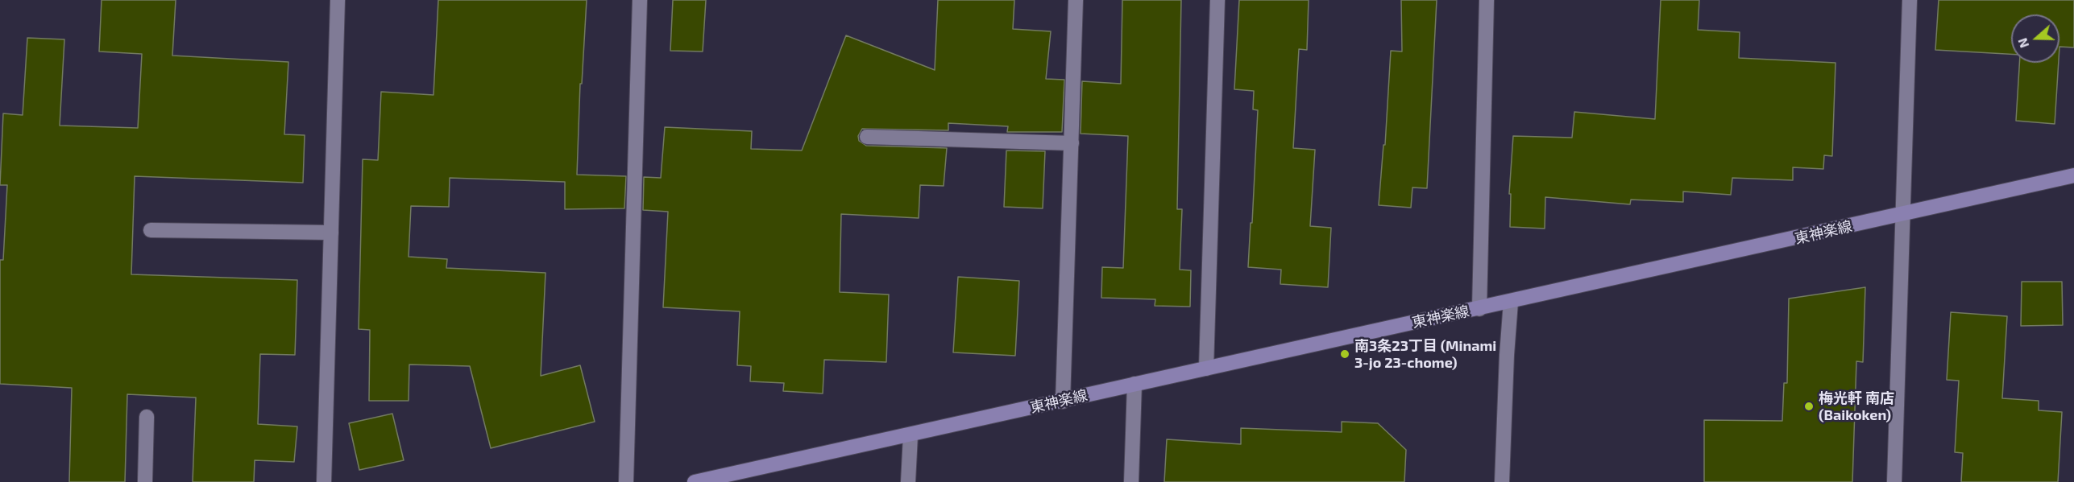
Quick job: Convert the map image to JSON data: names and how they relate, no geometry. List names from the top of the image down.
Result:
{
  "streets": {
    "street": ["東神楽線"]
  },
  "places": ["南3条23丁目 (Minami 3-jo 23-chome)", "梅光軒 南店 (Baikoken)"],
  "north": "left"
}
